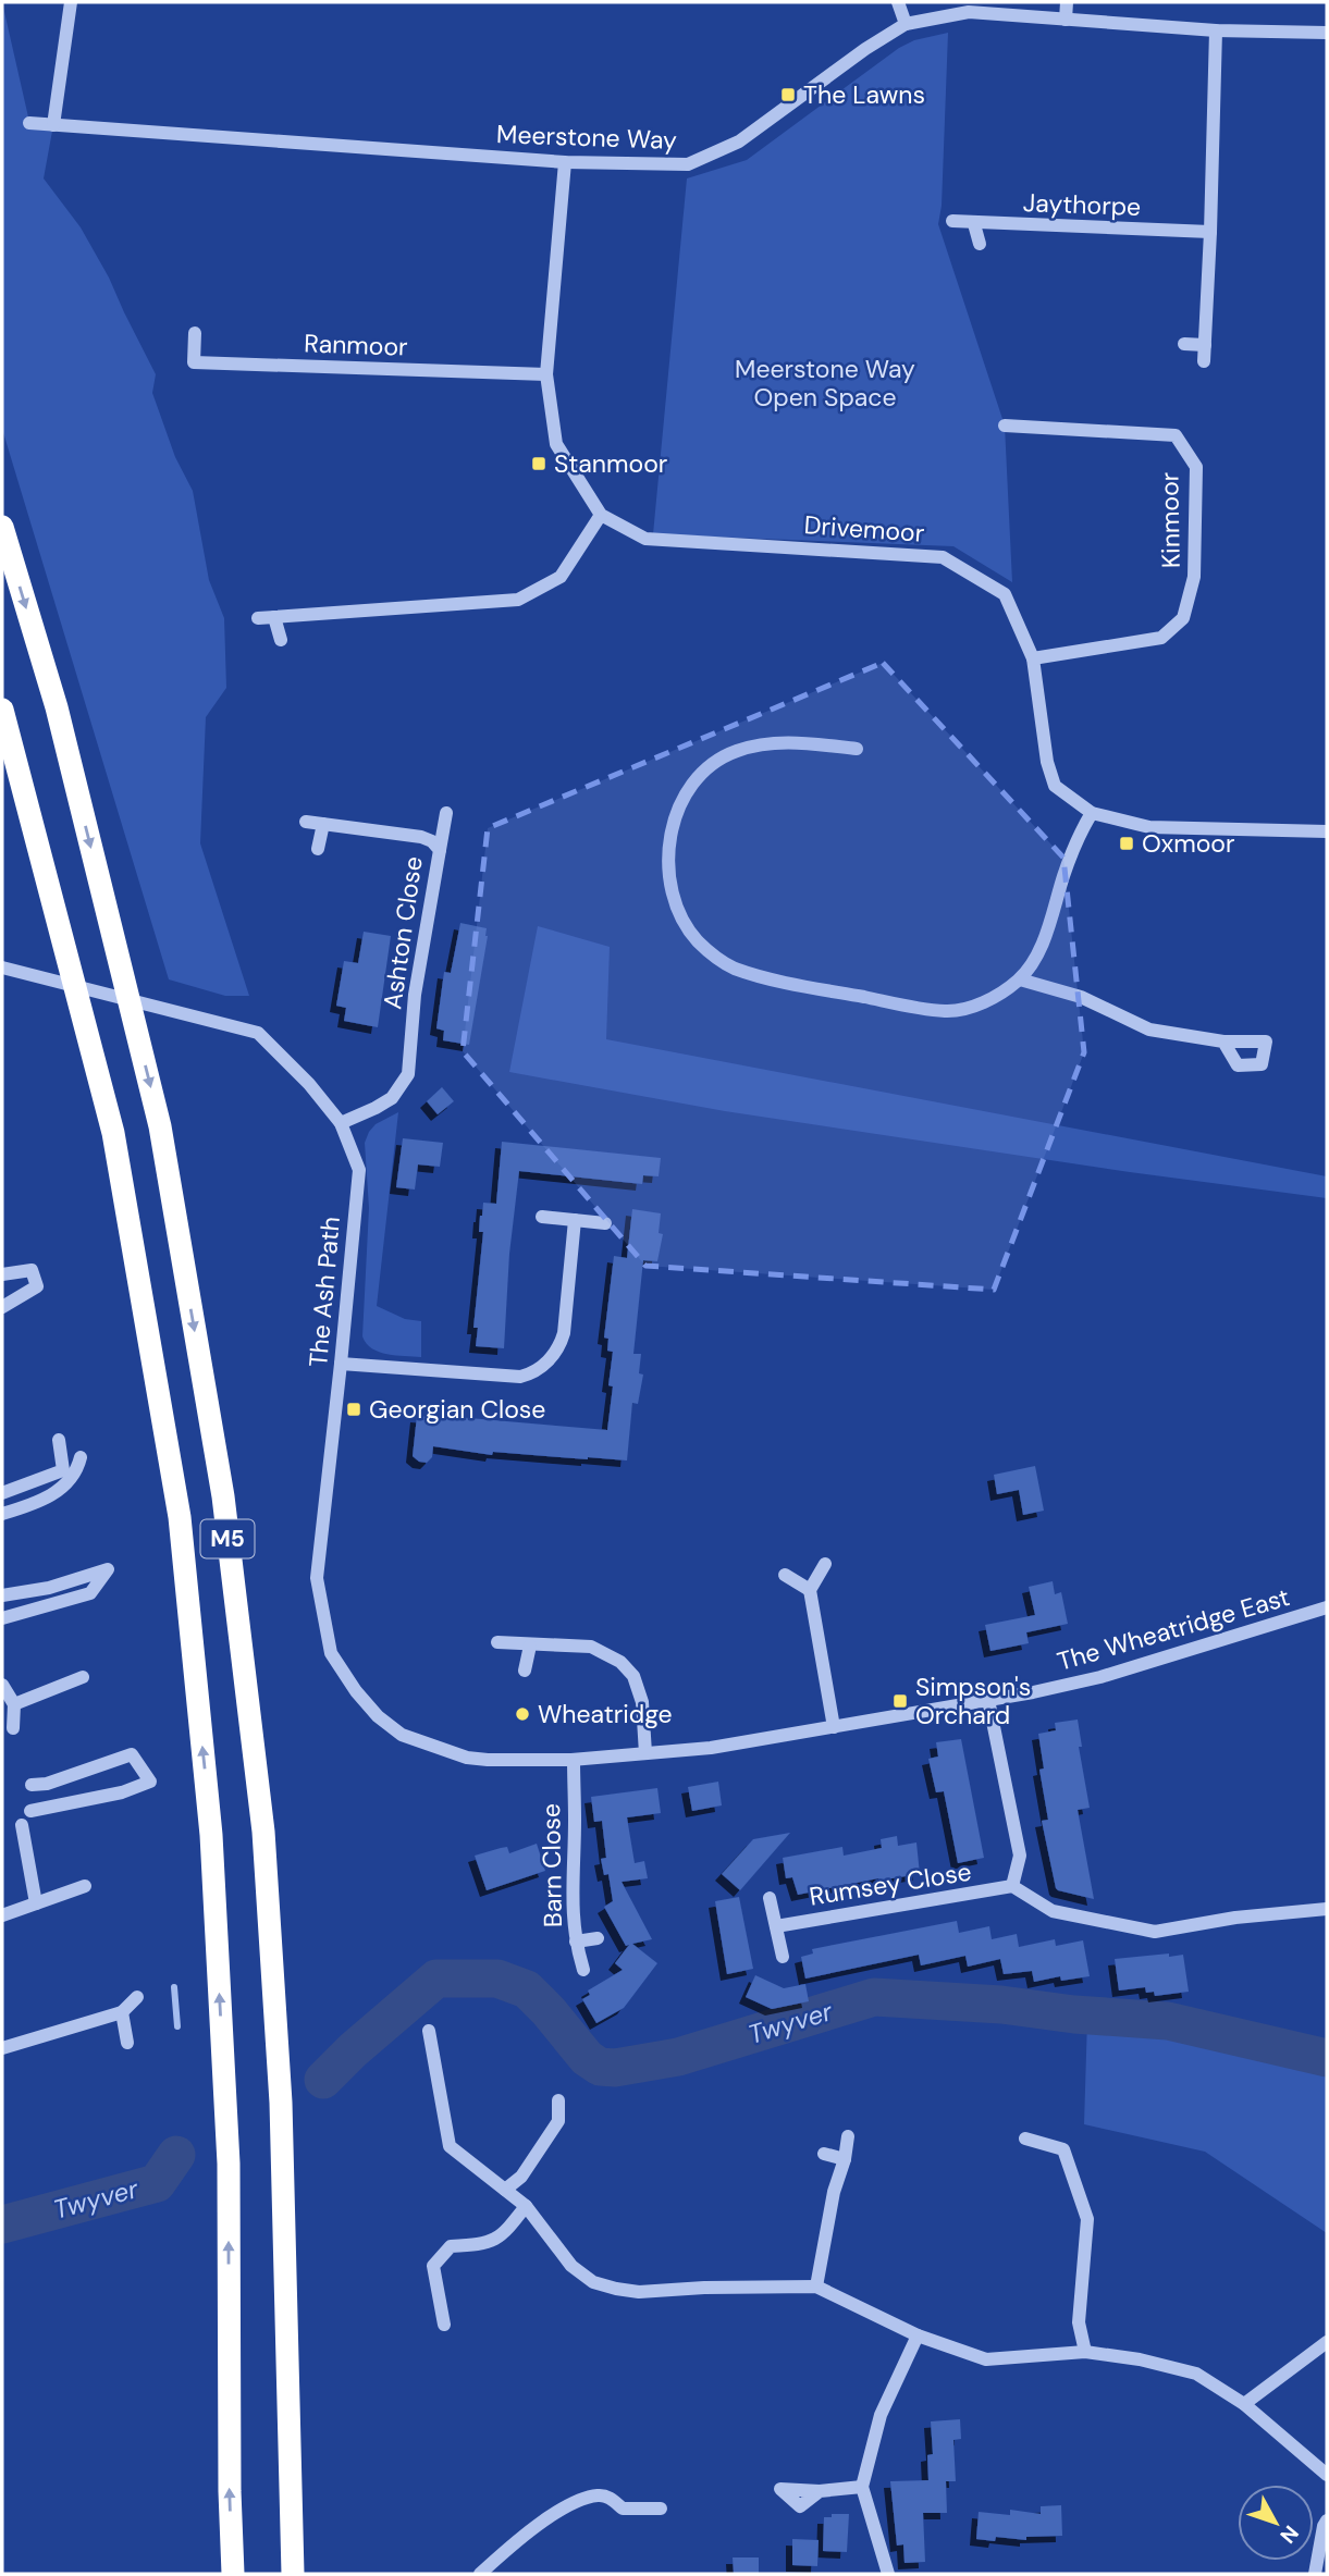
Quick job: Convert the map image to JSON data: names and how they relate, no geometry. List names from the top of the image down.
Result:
{
  "streets": {
    "highway": ["M5"],
    "street": [
      "Meerstone Way",
      "Jaythorpe",
      "Ranmoor",
      "Kinmoor",
      "Drivemoor",
      "Ashton Close",
      "The Ash Path",
      "The Wheatridge East",
      "Barn Close",
      "Rumsey Close"
    ]
  },
  "crossings": [
    ["Kinmoor", "Drivemoor"],
    ["Ashton Close", "The Ash Path"],
    ["The Ash Path", "The Wheatridge East"],
    ["The Wheatridge East", "Barn Close"]
  ],
  "water": ["Twyver"],
  "parks": ["Meerstone Way Open Space"],
  "places": {
    "transit": [
      "The Lawns",
      "Stanmoor",
      "Oxmoor",
      "Georgian Close",
      "Simpson's Orchard"
    ],
    "other": ["Wheatridge"]
  },
  "north": "bottom right"
}
